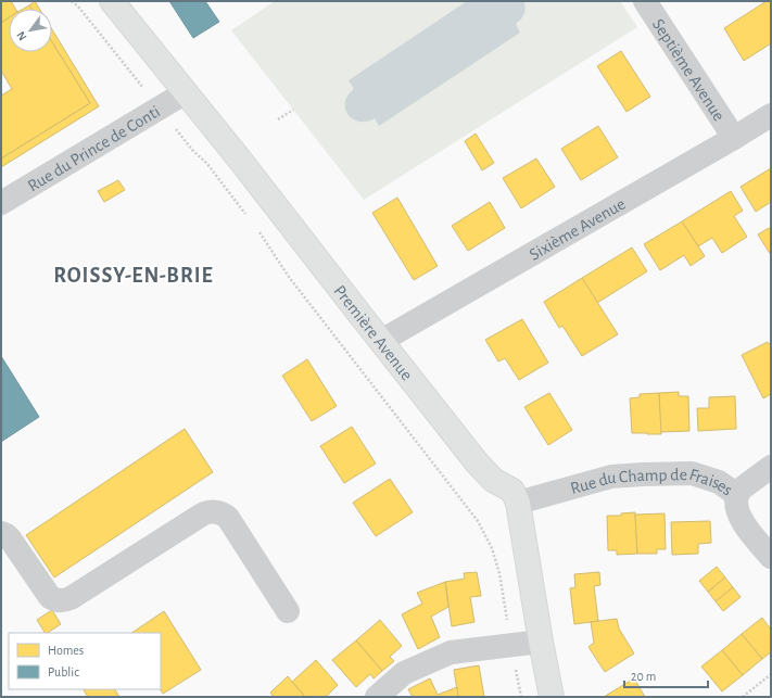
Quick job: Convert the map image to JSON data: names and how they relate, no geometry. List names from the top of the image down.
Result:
{
  "streets": {
    "main road": ["Première Avenue"],
    "street": [
      "Septième Avenue",
      "Rue du Prince de Conti",
      "Sixième Avenue",
      "Rue du Champ de Fraises"
    ]
  },
  "crossings": [
    ["Septième Avenue", "Sixième Avenue"],
    ["Rue du Prince de Conti", "Première Avenue"],
    ["Sixième Avenue", "Première Avenue"],
    ["Première Avenue", "Rue du Champ de Fraises"]
  ],
  "districts": ["ROISSY-EN-BRIE"],
  "legend": ["Homes", "Public"],
  "scale_bar": "20 m",
  "north": "bottom left"
}
